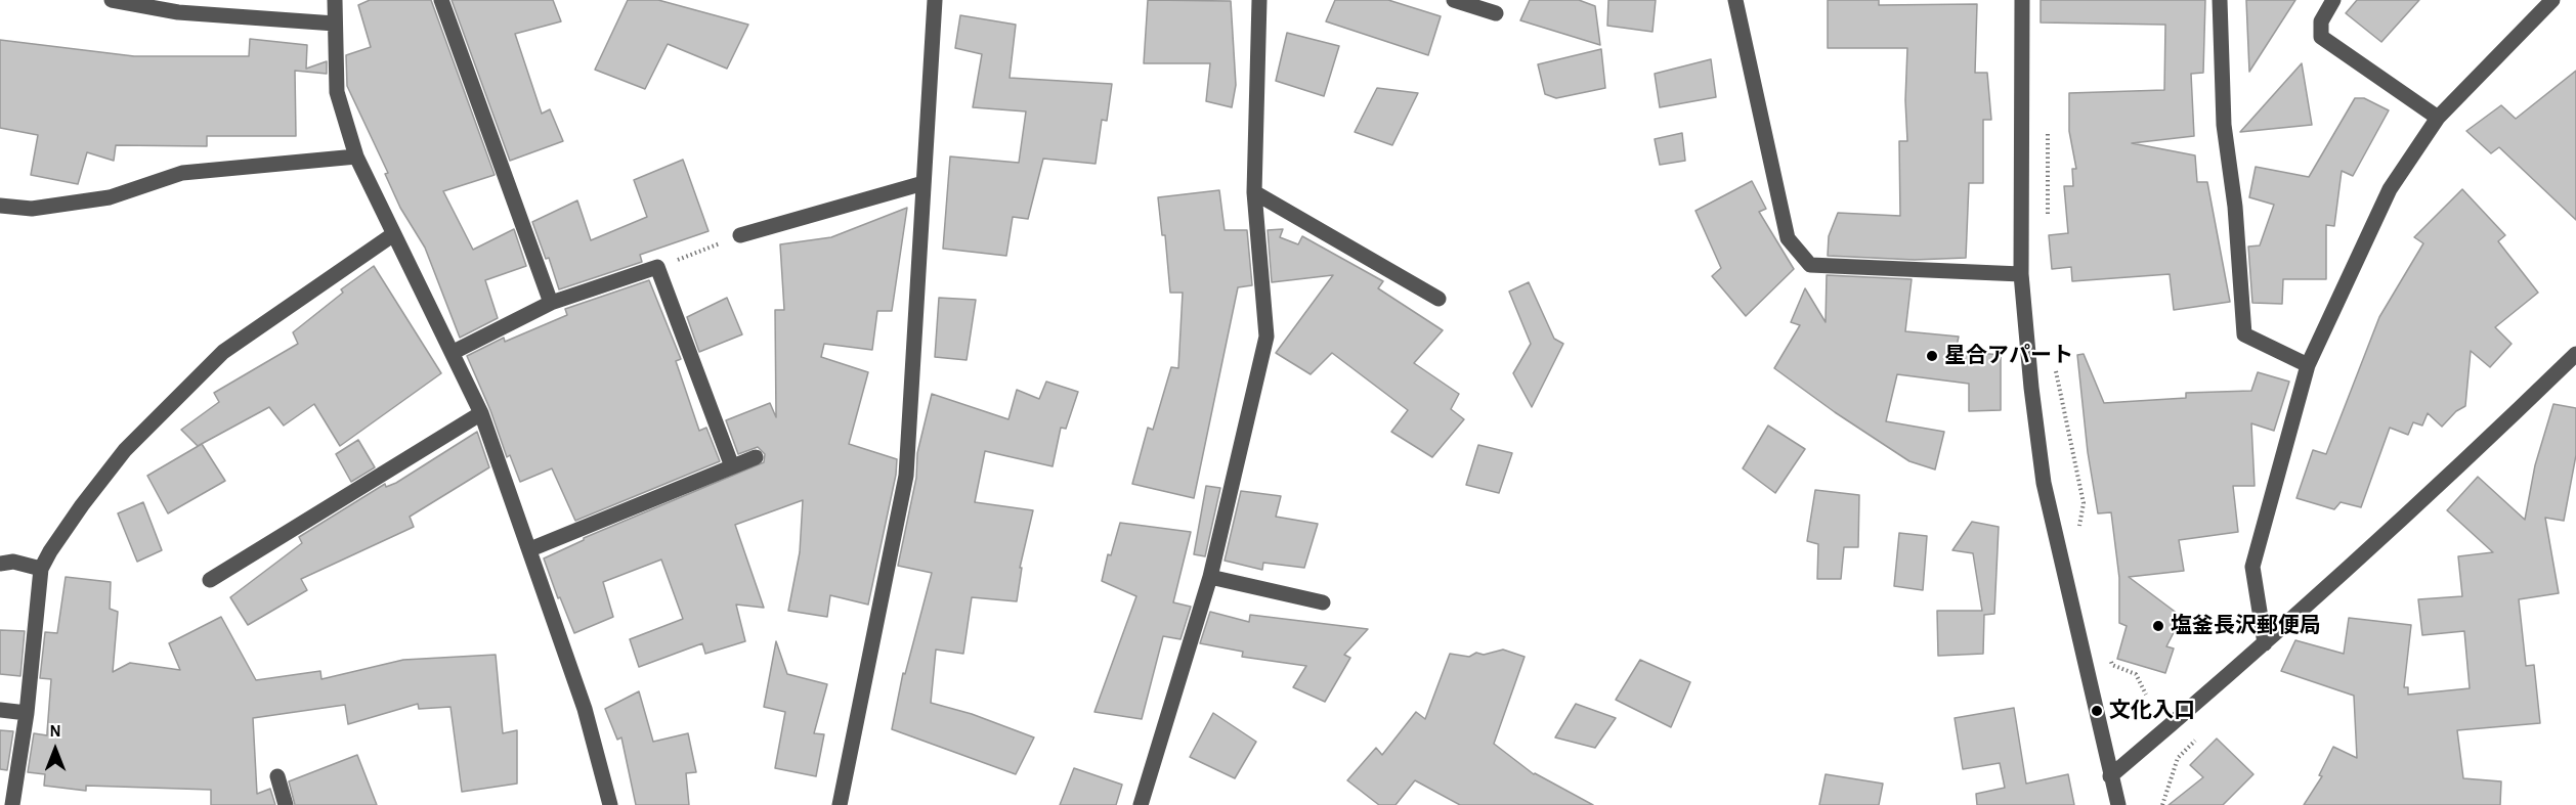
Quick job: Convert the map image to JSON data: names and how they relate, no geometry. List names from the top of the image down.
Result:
{
  "places": ["星合アパート", "塩釜長沢郵便局", "文化入口"],
  "north": "top"
}
